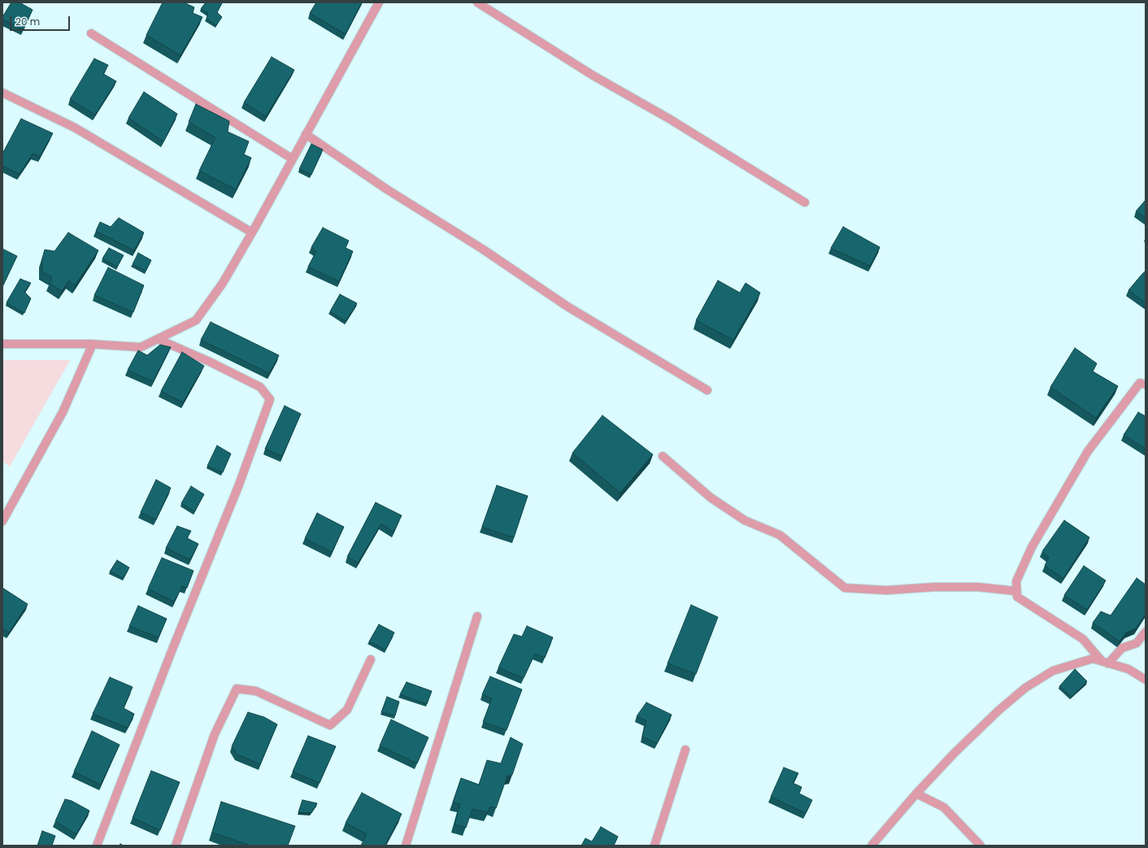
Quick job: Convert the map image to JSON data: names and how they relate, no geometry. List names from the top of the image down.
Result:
{
  "scale_bar": "20 m"
}
